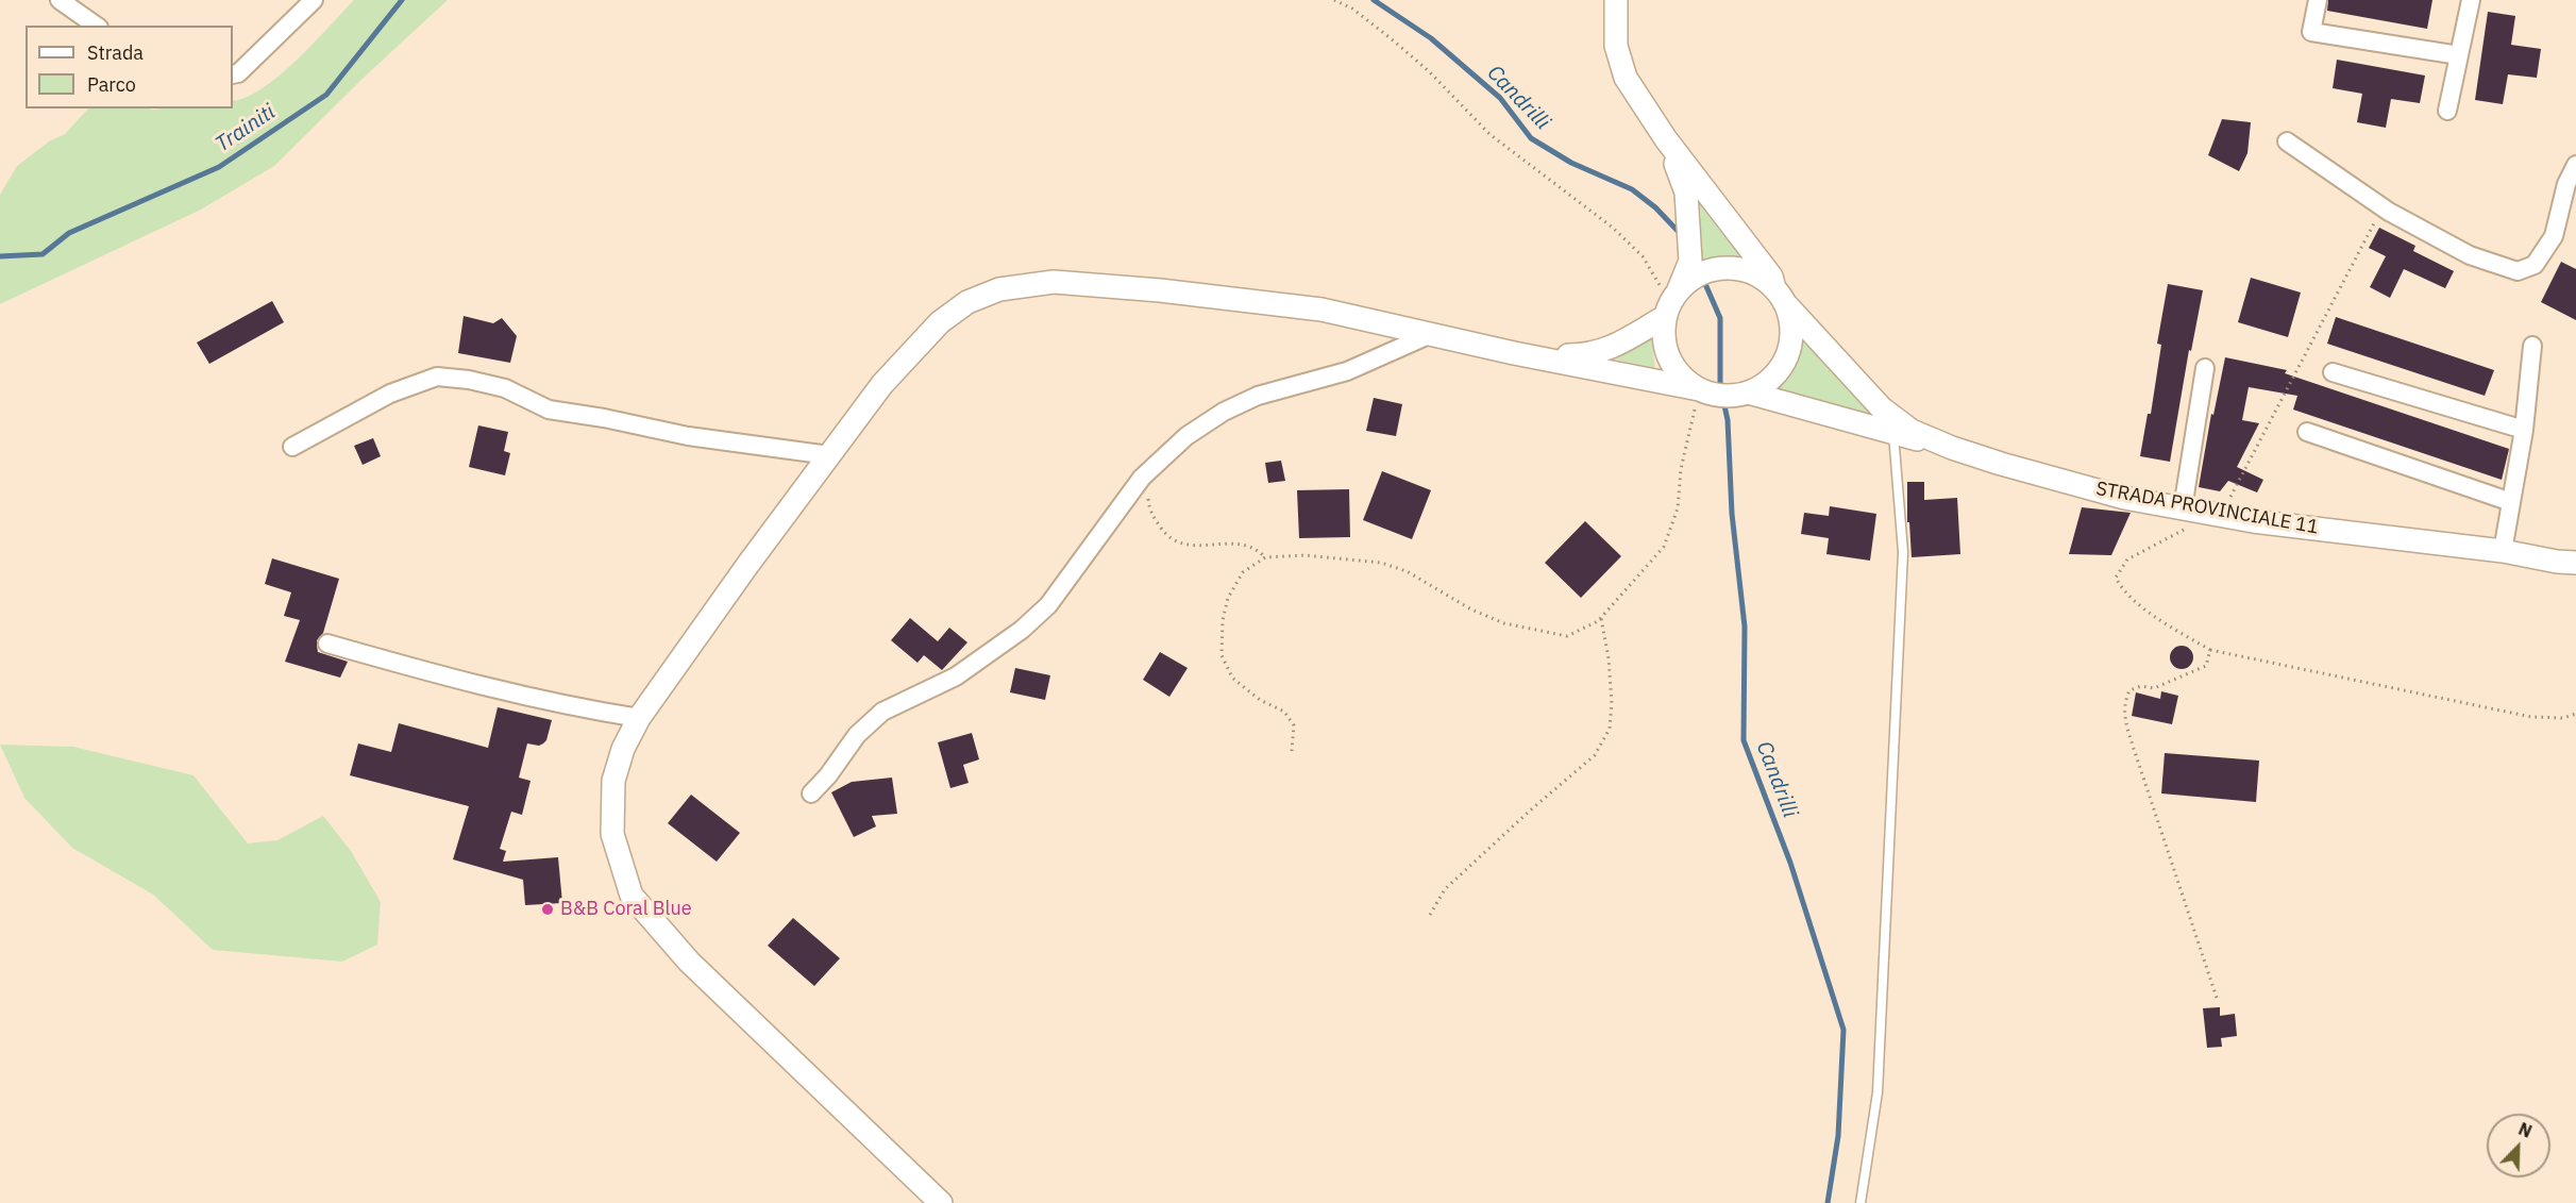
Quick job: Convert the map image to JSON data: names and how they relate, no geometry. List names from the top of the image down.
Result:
{
  "streets": {
    "street": ["STRADA PROVINCIALE 11"]
  },
  "water": ["Candrilli", "Trainiti"],
  "places": ["B&B Coral Blue"],
  "legend": ["Strada", "Parco"],
  "north": "top right"
}
